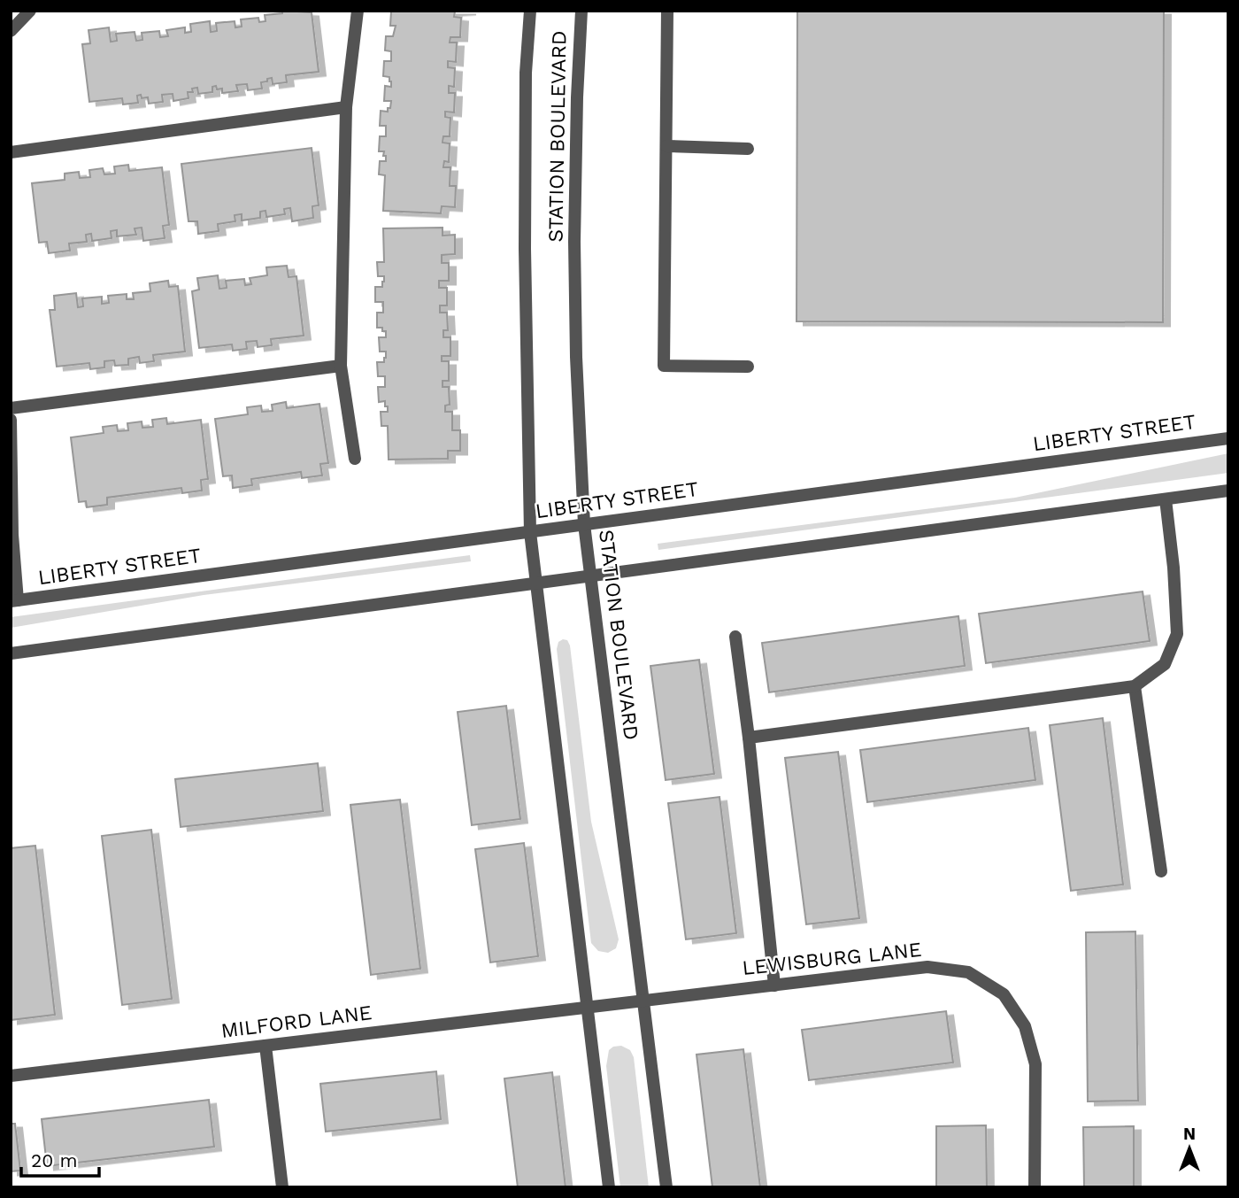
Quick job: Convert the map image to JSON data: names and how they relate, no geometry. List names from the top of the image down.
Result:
{
  "streets": {
    "street": [
      "STATION BOULEVARD",
      "LIBERTY STREET",
      "LEWISBURG LANE",
      "MILFORD LANE"
    ]
  },
  "crossings": [
    ["STATION BOULEVARD", "LIBERTY STREET"],
    ["STATION BOULEVARD", "LEWISBURG LANE"],
    ["STATION BOULEVARD", "MILFORD LANE"],
    ["LEWISBURG LANE", "MILFORD LANE"]
  ],
  "scale_bar": "20 m",
  "north": "top"
}
